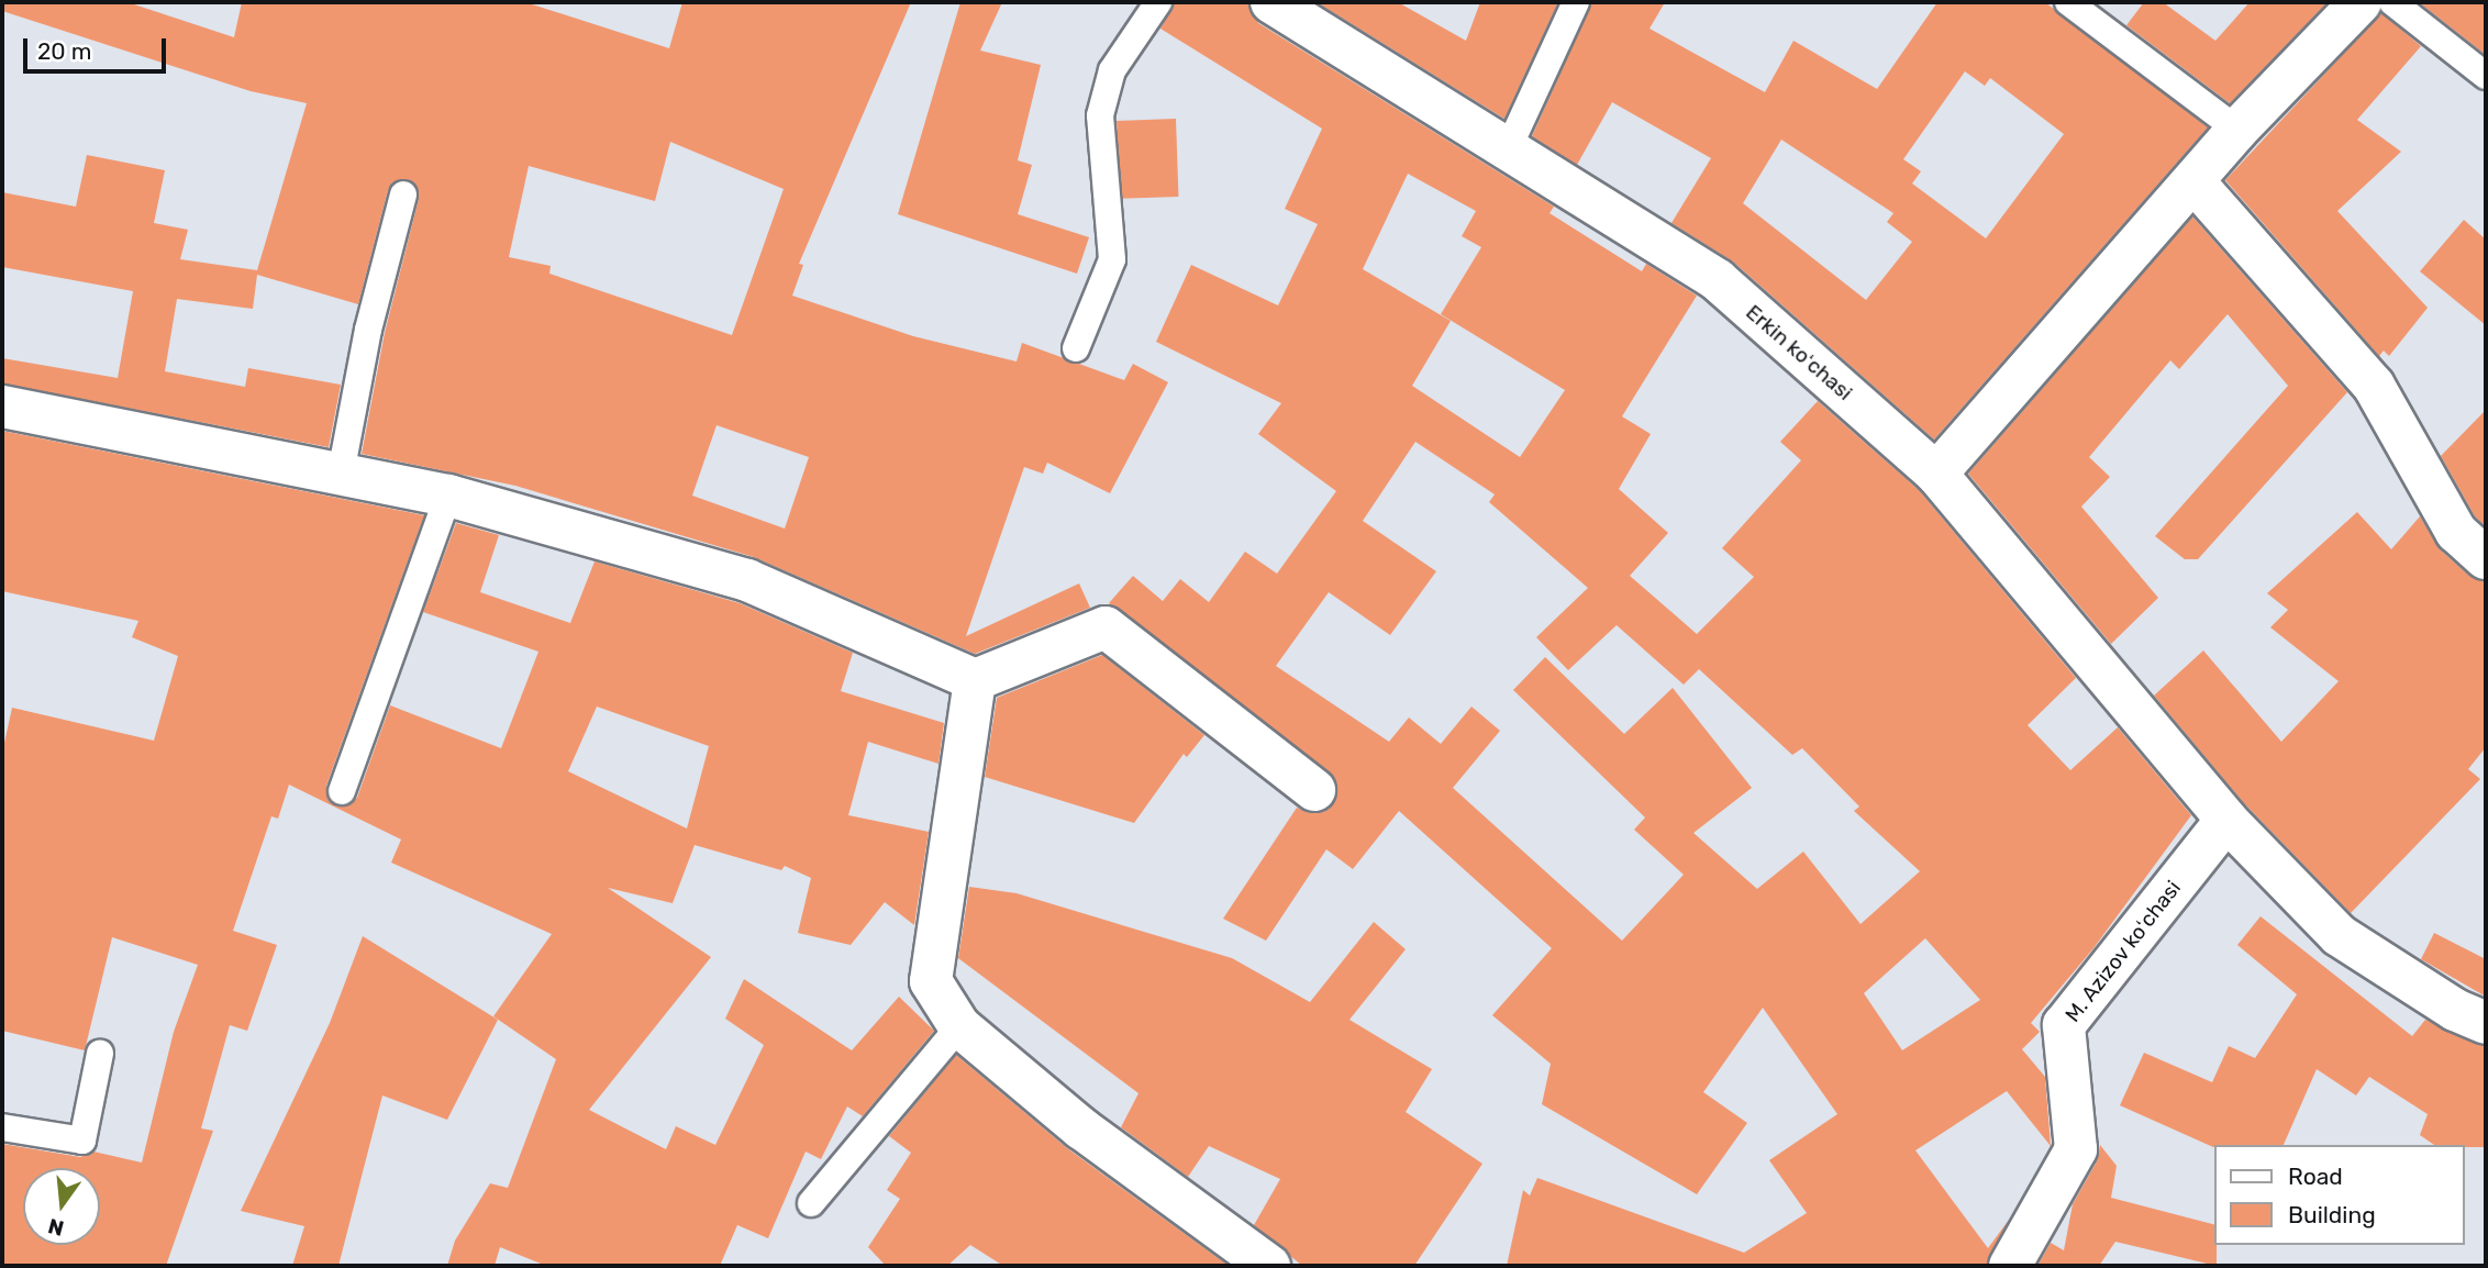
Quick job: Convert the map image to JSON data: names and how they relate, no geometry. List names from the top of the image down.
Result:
{
  "streets": {
    "street": ["Erkin koʻchasi", "M. Azizov koʻchasi"]
  },
  "crossings": [
    ["Erkin koʻchasi", "M. Azizov koʻchasi"]
  ],
  "legend": ["Road", "Building"],
  "scale_bar": "20 m",
  "north": "bottom"
}
